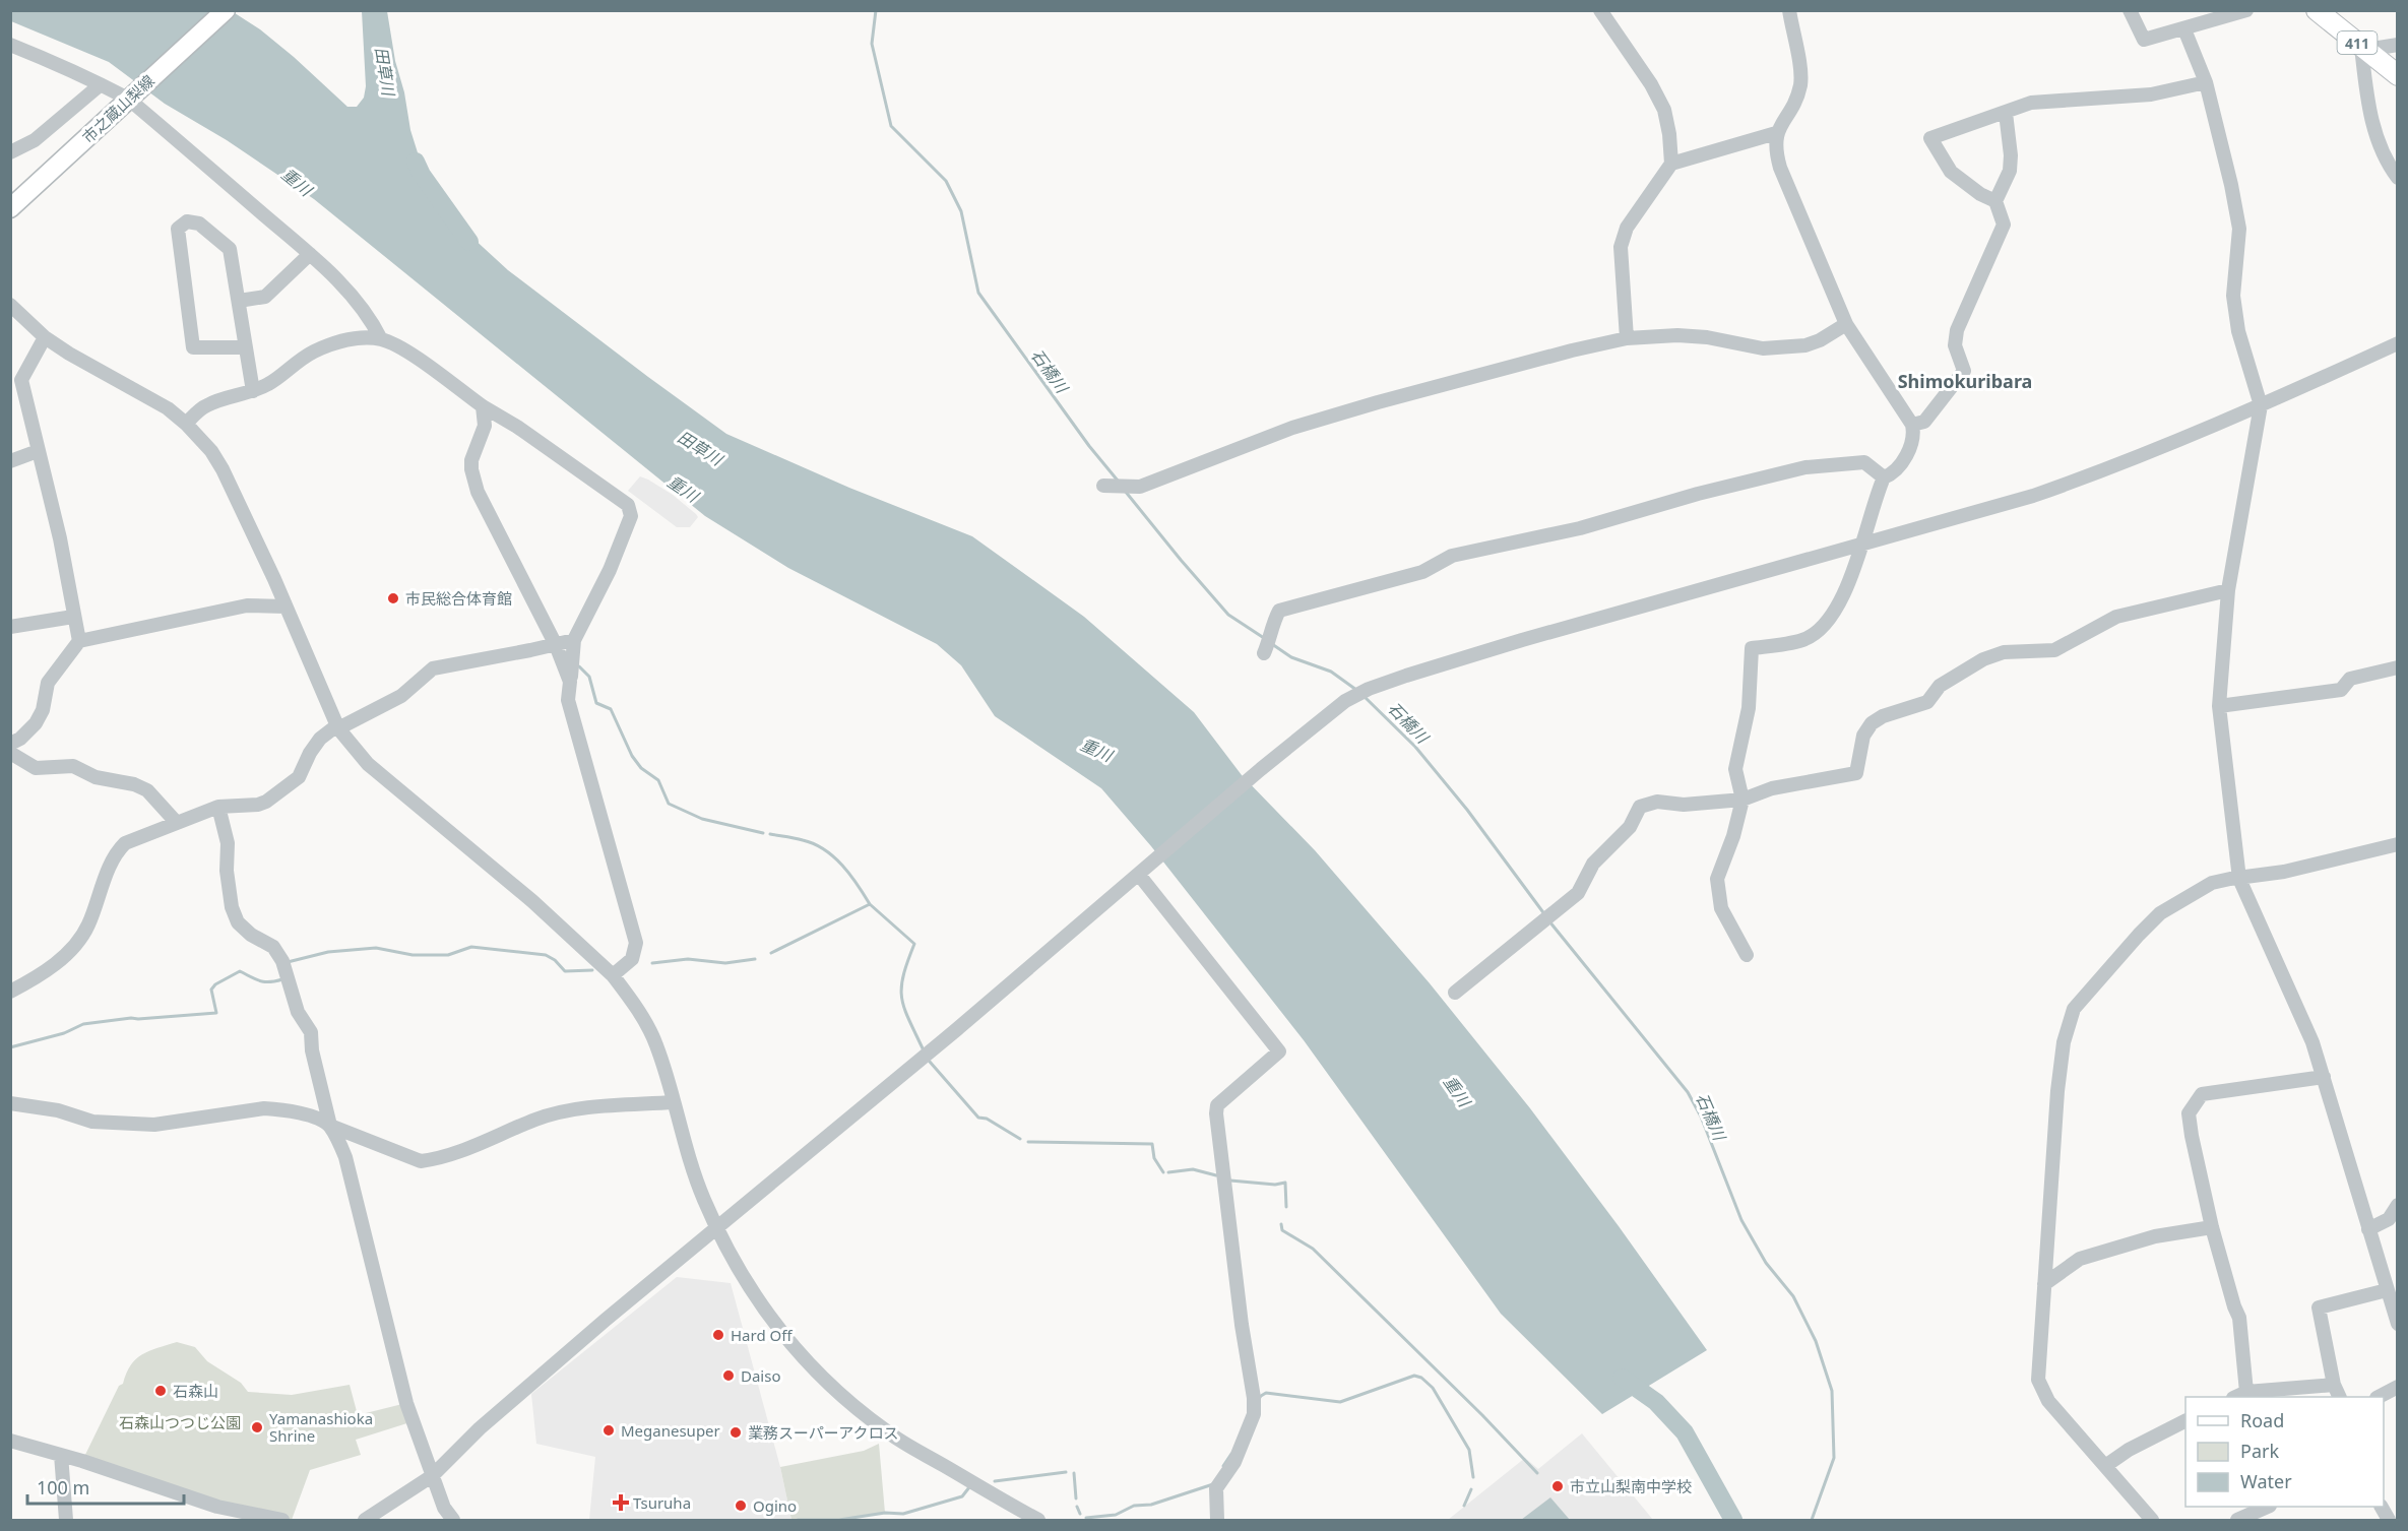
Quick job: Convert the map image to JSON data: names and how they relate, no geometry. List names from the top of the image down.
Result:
{
  "streets": {
    "highway": ["411"],
    "main road": ["市之蔵山梨線"]
  },
  "districts": ["Shimokuribara"],
  "water": ["田草川", "重川", "石橋川"],
  "parks": ["石森山つつじ公園"],
  "places": {
    "other": [
      "市民総合体育館",
      "Hard Off",
      "Daiso",
      "石森山",
      "Yamanashioka Shrine",
      "Meganesuper",
      "業務スーパーアクロス",
      "市立山梨南中学校",
      "Ogino"
    ],
    "health": ["Tsuruha"]
  },
  "legend": ["Road", "Park", "Water"],
  "scale_bar": "100 m"
}
